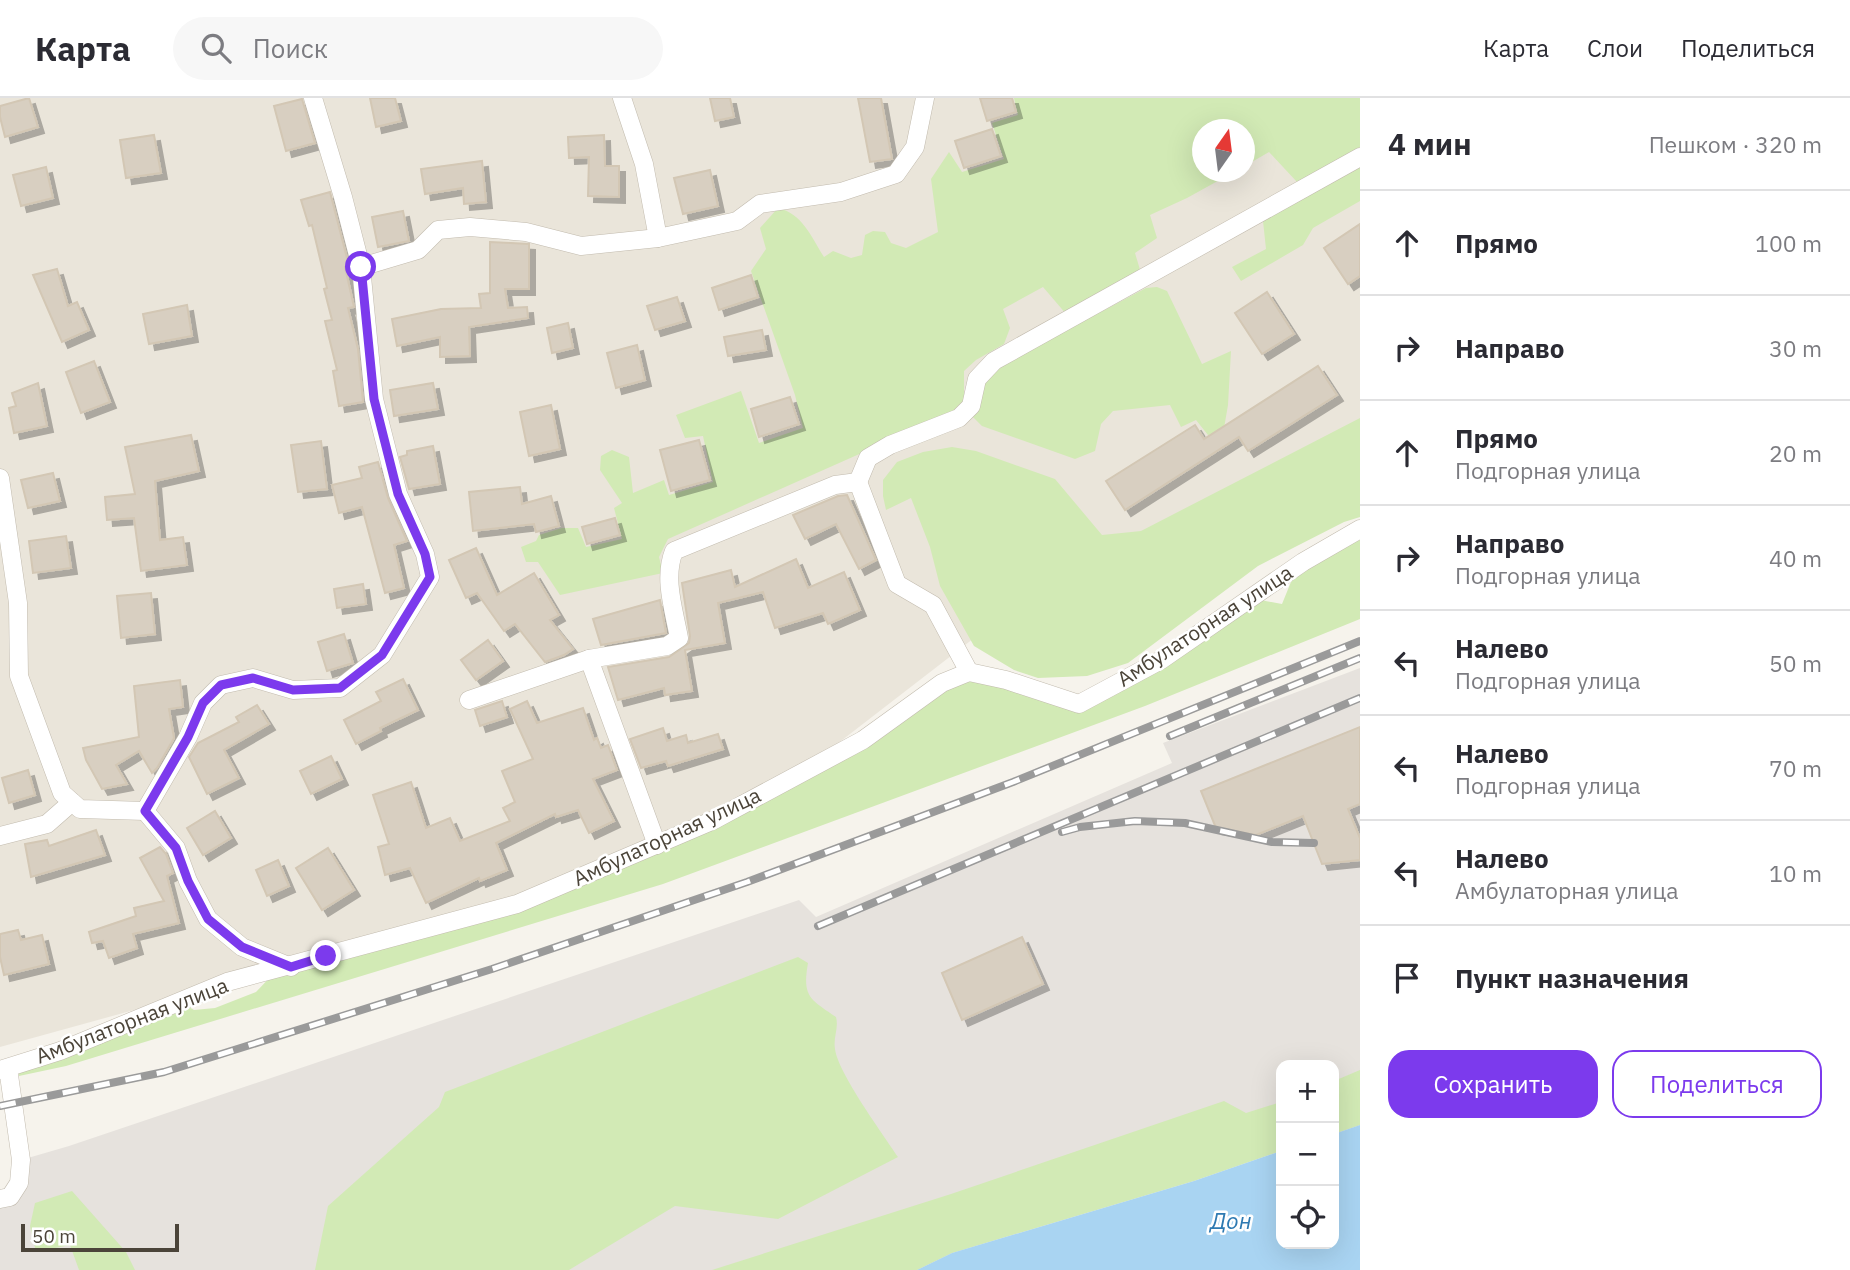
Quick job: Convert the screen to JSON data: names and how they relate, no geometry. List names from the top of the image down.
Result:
{
  "streets": {
    "street": ["Амбулаторная улица"]
  },
  "water": ["Дон"],
  "scale_bar": "50 m",
  "north": "top",
  "page": {
    "header": "Карта",
    "search": "Поиск",
    "nav": ["Карта", "Слои", "Поделиться"],
    "heading": ["4 мин", "Пешком · 320 m"],
    "list": [
      ["Прямо", "100 m"],
      ["Направо", "30 m"],
      ["Прямо", "Подгорная улица", "20 m"],
      ["Направо", "Подгорная улица", "40 m"],
      ["Налево", "Подгорная улица", "50 m"],
      ["Налево", "Подгорная улица", "70 m"],
      ["Налево", "Амбулаторная улица", "10 m"],
      "Пункт назначения"
    ],
    "buttons": ["Сохранить", "Поделиться"],
    "map_buttons": ["+", "−"],
    "scale": "50 m"
  }
}
